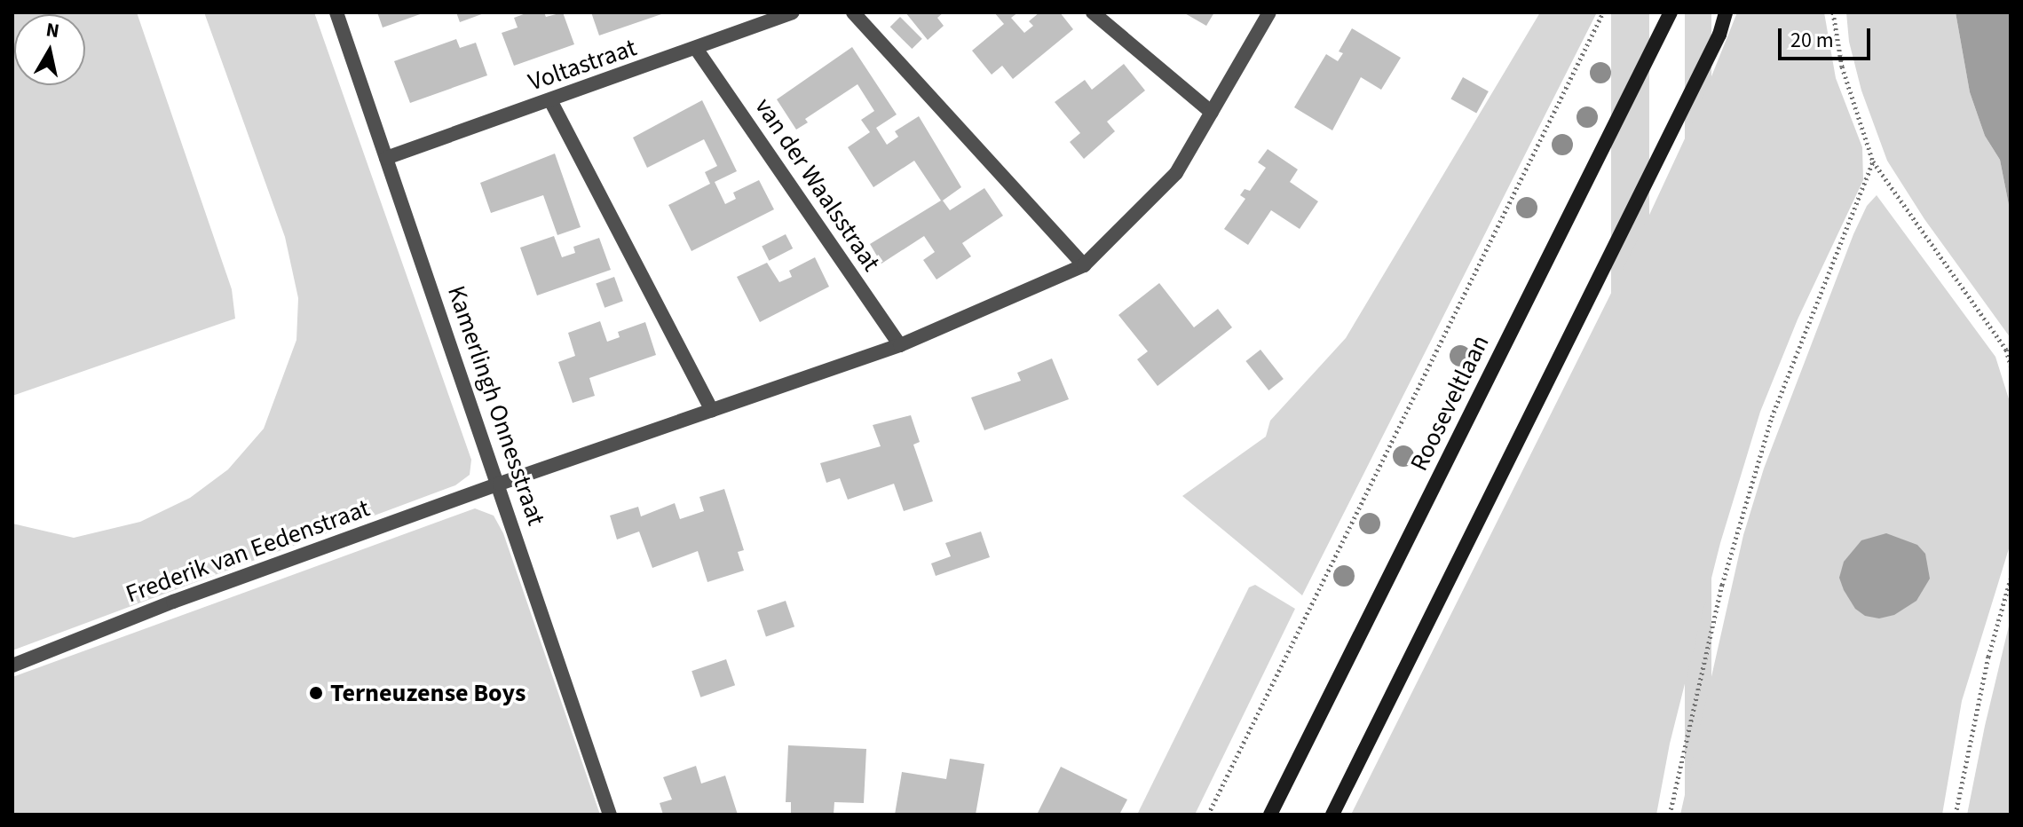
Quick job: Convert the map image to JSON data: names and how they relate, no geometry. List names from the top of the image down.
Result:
{
  "streets": {
    "main road": ["Rooseveltlaan"],
    "street": [
      "Voltastraat",
      "van der Waalsstraat",
      "Kamerlingh Onnesstraat",
      "Frederik van Eedenstraat"
    ]
  },
  "crossings": [
    ["Voltastraat", "van der Waalsstraat"],
    ["Voltastraat", "Kamerlingh Onnesstraat"],
    ["Kamerlingh Onnesstraat", "Frederik van Eedenstraat"]
  ],
  "places": ["Terneuzense Boys"],
  "scale_bar": "20 m",
  "north": "top"
}
